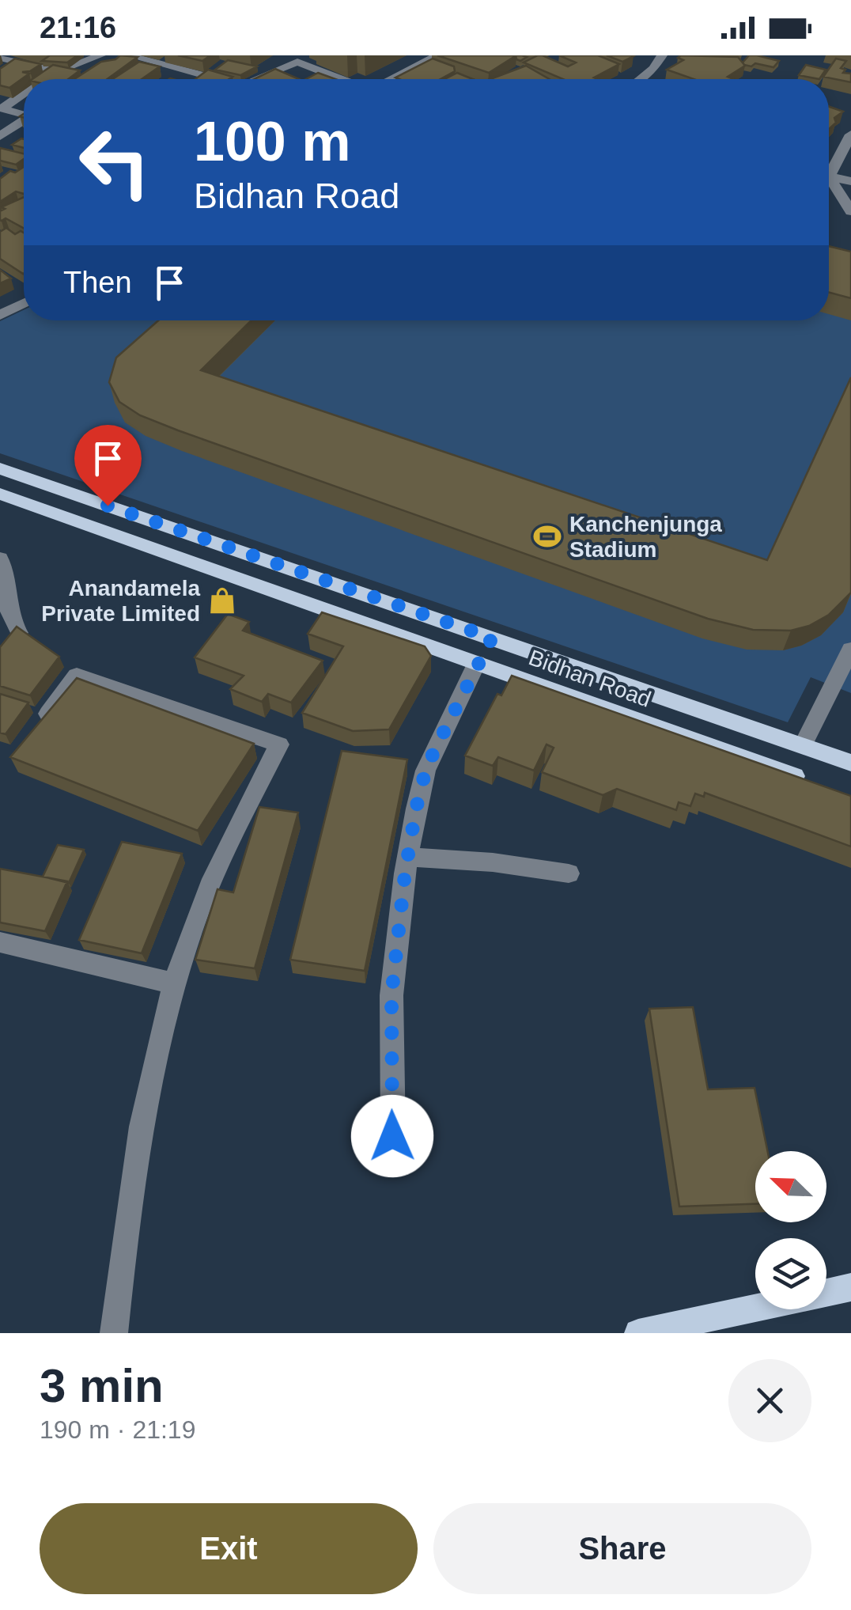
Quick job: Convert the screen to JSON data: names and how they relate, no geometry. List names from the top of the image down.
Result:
{
  "streets": {
    "main road": ["Bidhan Road"]
  },
  "places": {
    "sports": ["Kanchenjunga Stadium"],
    "shop": ["Anandamela Private Limited"]
  },
  "north": "top left",
  "page": {
    "status": "21:16",
    "turn": ["100 m", "Bidhan Road"],
    "then": "Then",
    "heading": ["3 min", "190 m · 21:19"],
    "buttons": ["Exit", "Share"]
  }
}
